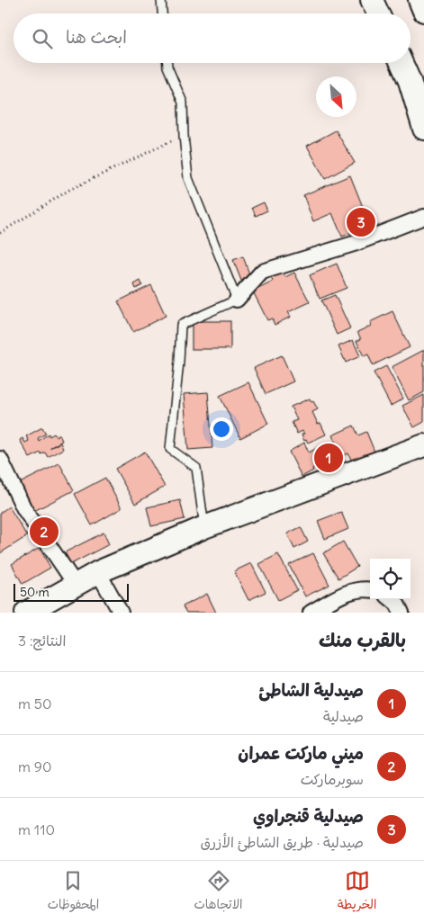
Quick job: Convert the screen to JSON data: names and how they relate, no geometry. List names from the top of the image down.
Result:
{
  "scale_bar": "50 m",
  "north": "bottom right",
  "page": {
    "search": "ابحث هنا",
    "pins": ["3", "1", "2"],
    "scale": "50 m",
    "heading": ["بالقرب منك", "النتائج: 3"],
    "list": [
      {
        "mark": "1",
        "name": "صيدلية الشاطئ",
        "note": "صيدلية",
        "value": "50 m"
      },
      {
        "mark": "2",
        "name": "ميني ماركت عمران",
        "note": "سوبرماركت",
        "value": "90 m"
      },
      {
        "mark": "3",
        "name": "صيدلية قنجراوي",
        "note": "صيدلية · طريق الشاطئ الأزرق",
        "value": "110 m"
      }
    ],
    "nav": ["الخريطة", "الاتجاهات", "المحفوظات"]
  }
}
